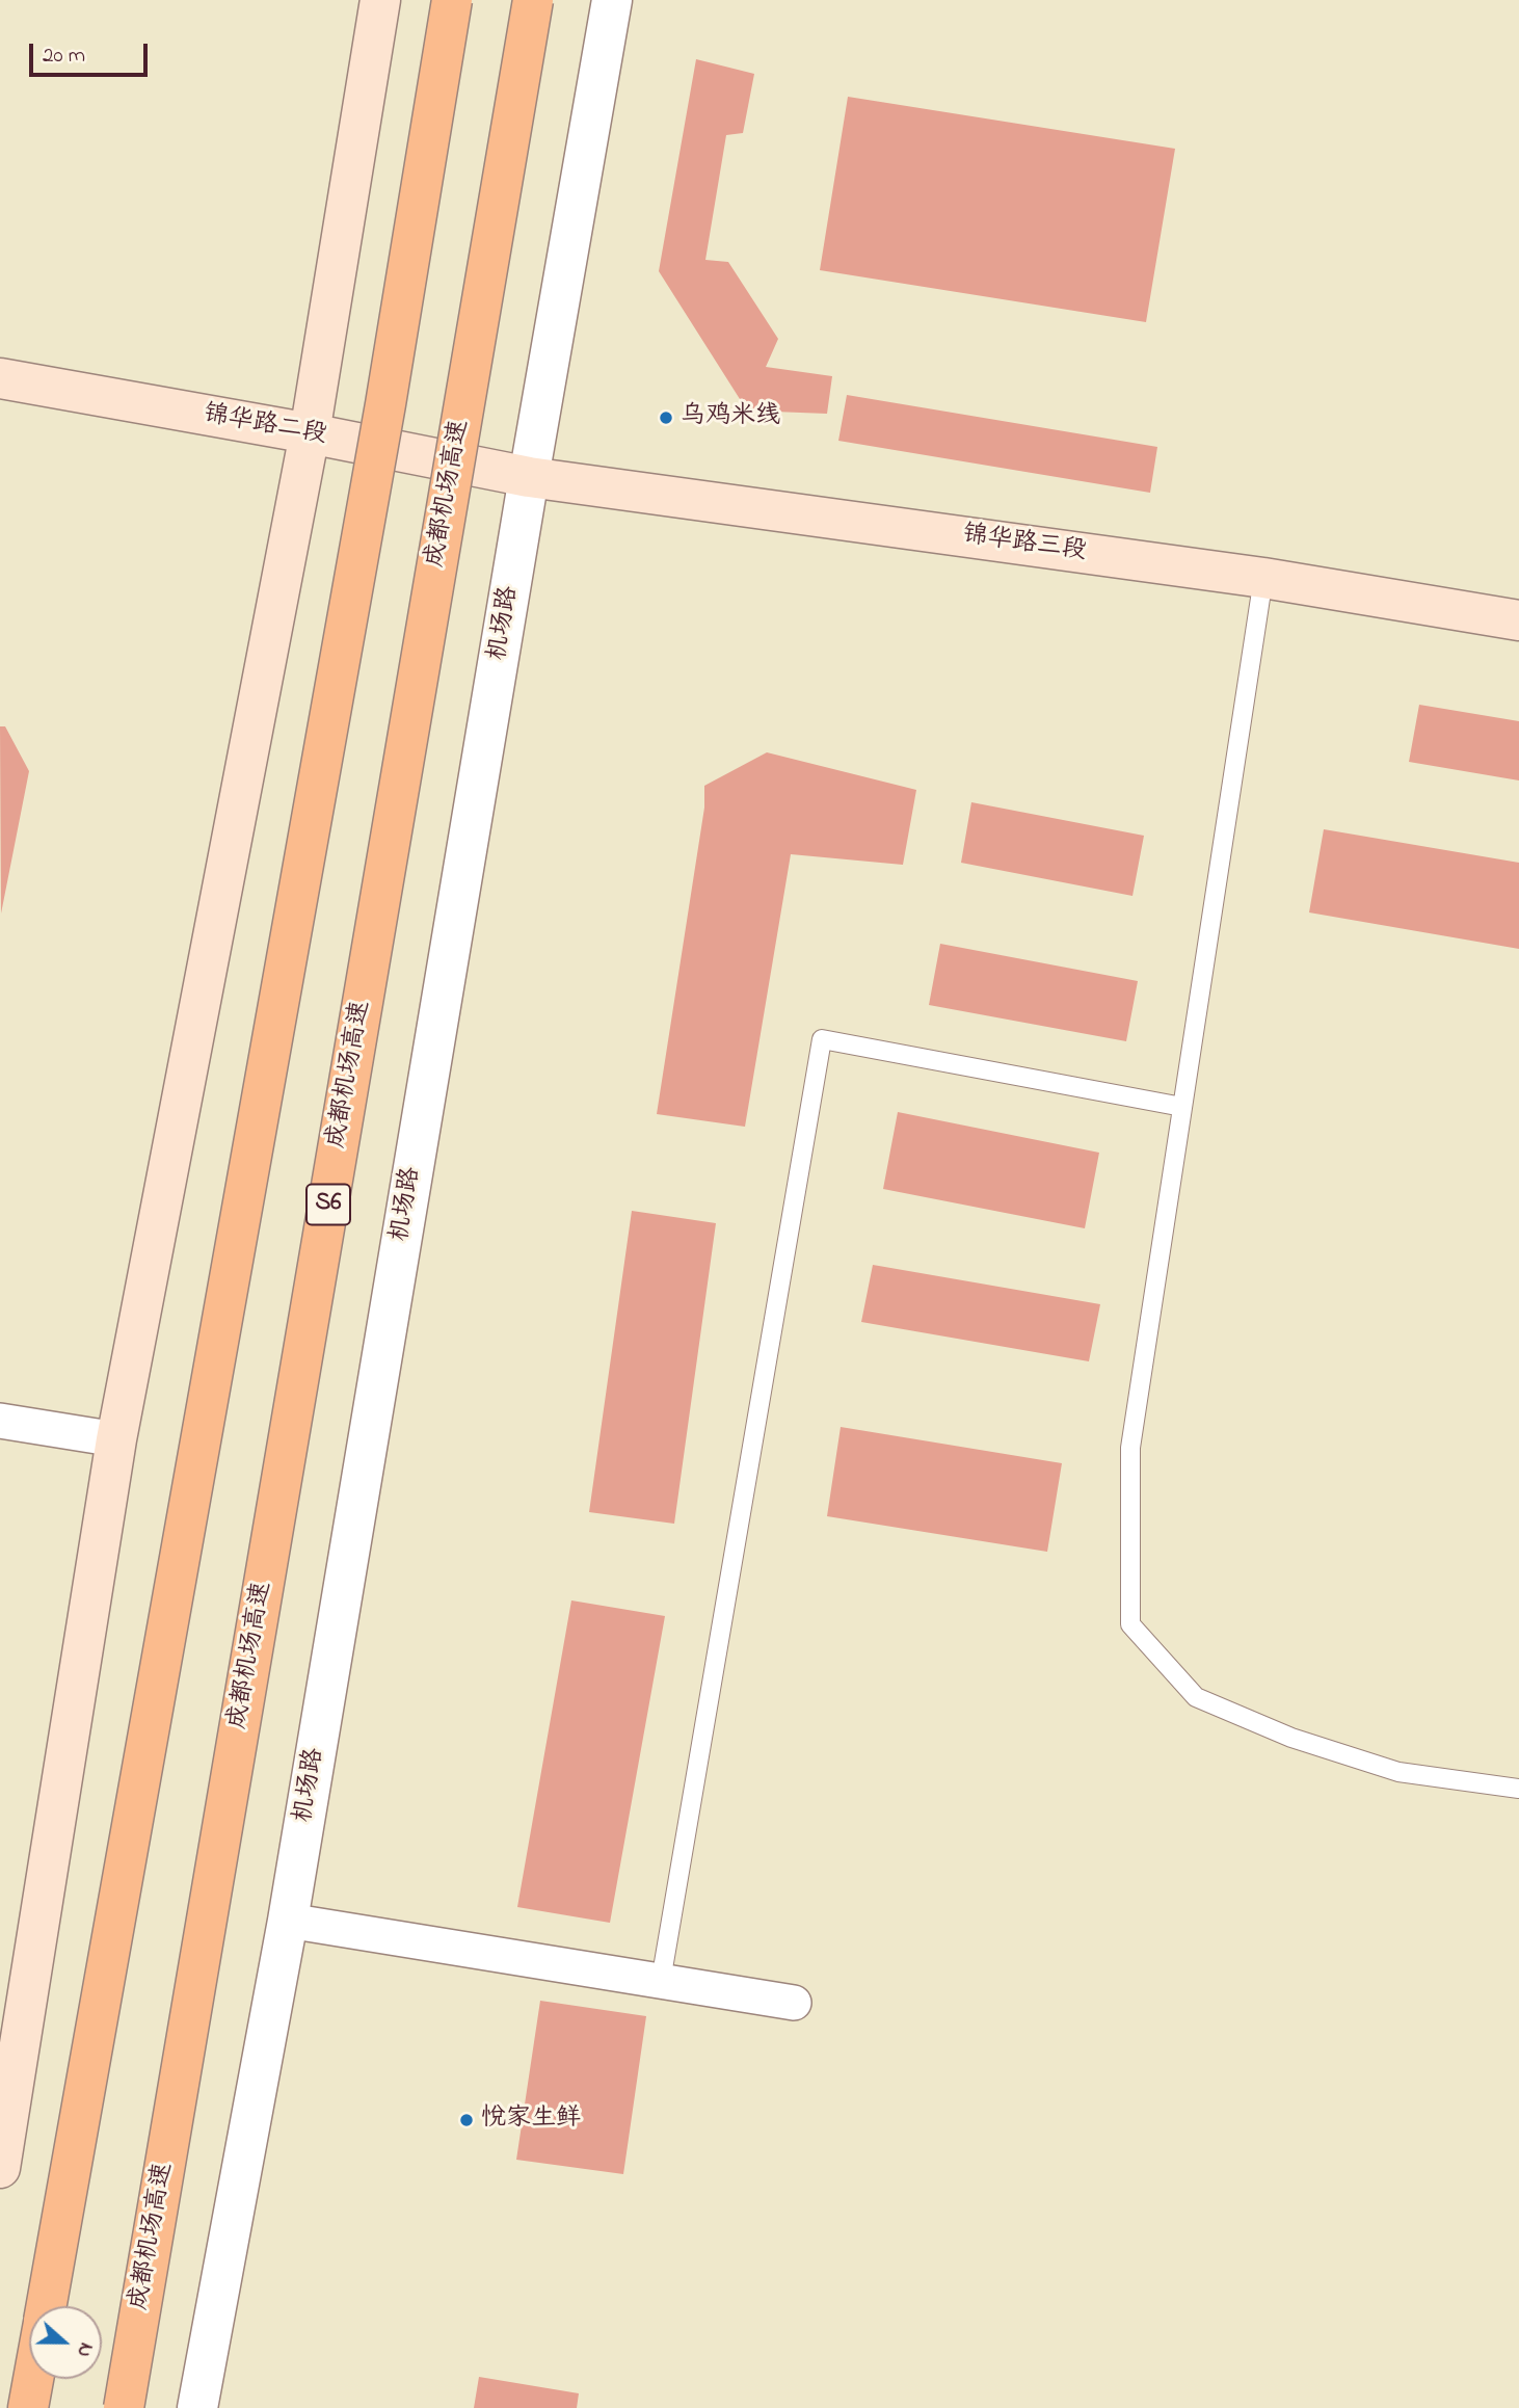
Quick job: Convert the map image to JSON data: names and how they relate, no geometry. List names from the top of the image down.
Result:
{
  "streets": {
    "highway": ["成都机场高速", "S6"],
    "main road": ["锦华路二段", "锦华路三段"],
    "street": ["机场路"]
  },
  "crossings": [
    ["锦华路二段", "锦华路三段"],
    ["锦华路二段", "机场路"],
    ["锦华路三段", "机场路"]
  ],
  "places": ["乌鸡米线", "悦家生鲜"],
  "scale_bar": "20 m",
  "north": "right"
}
